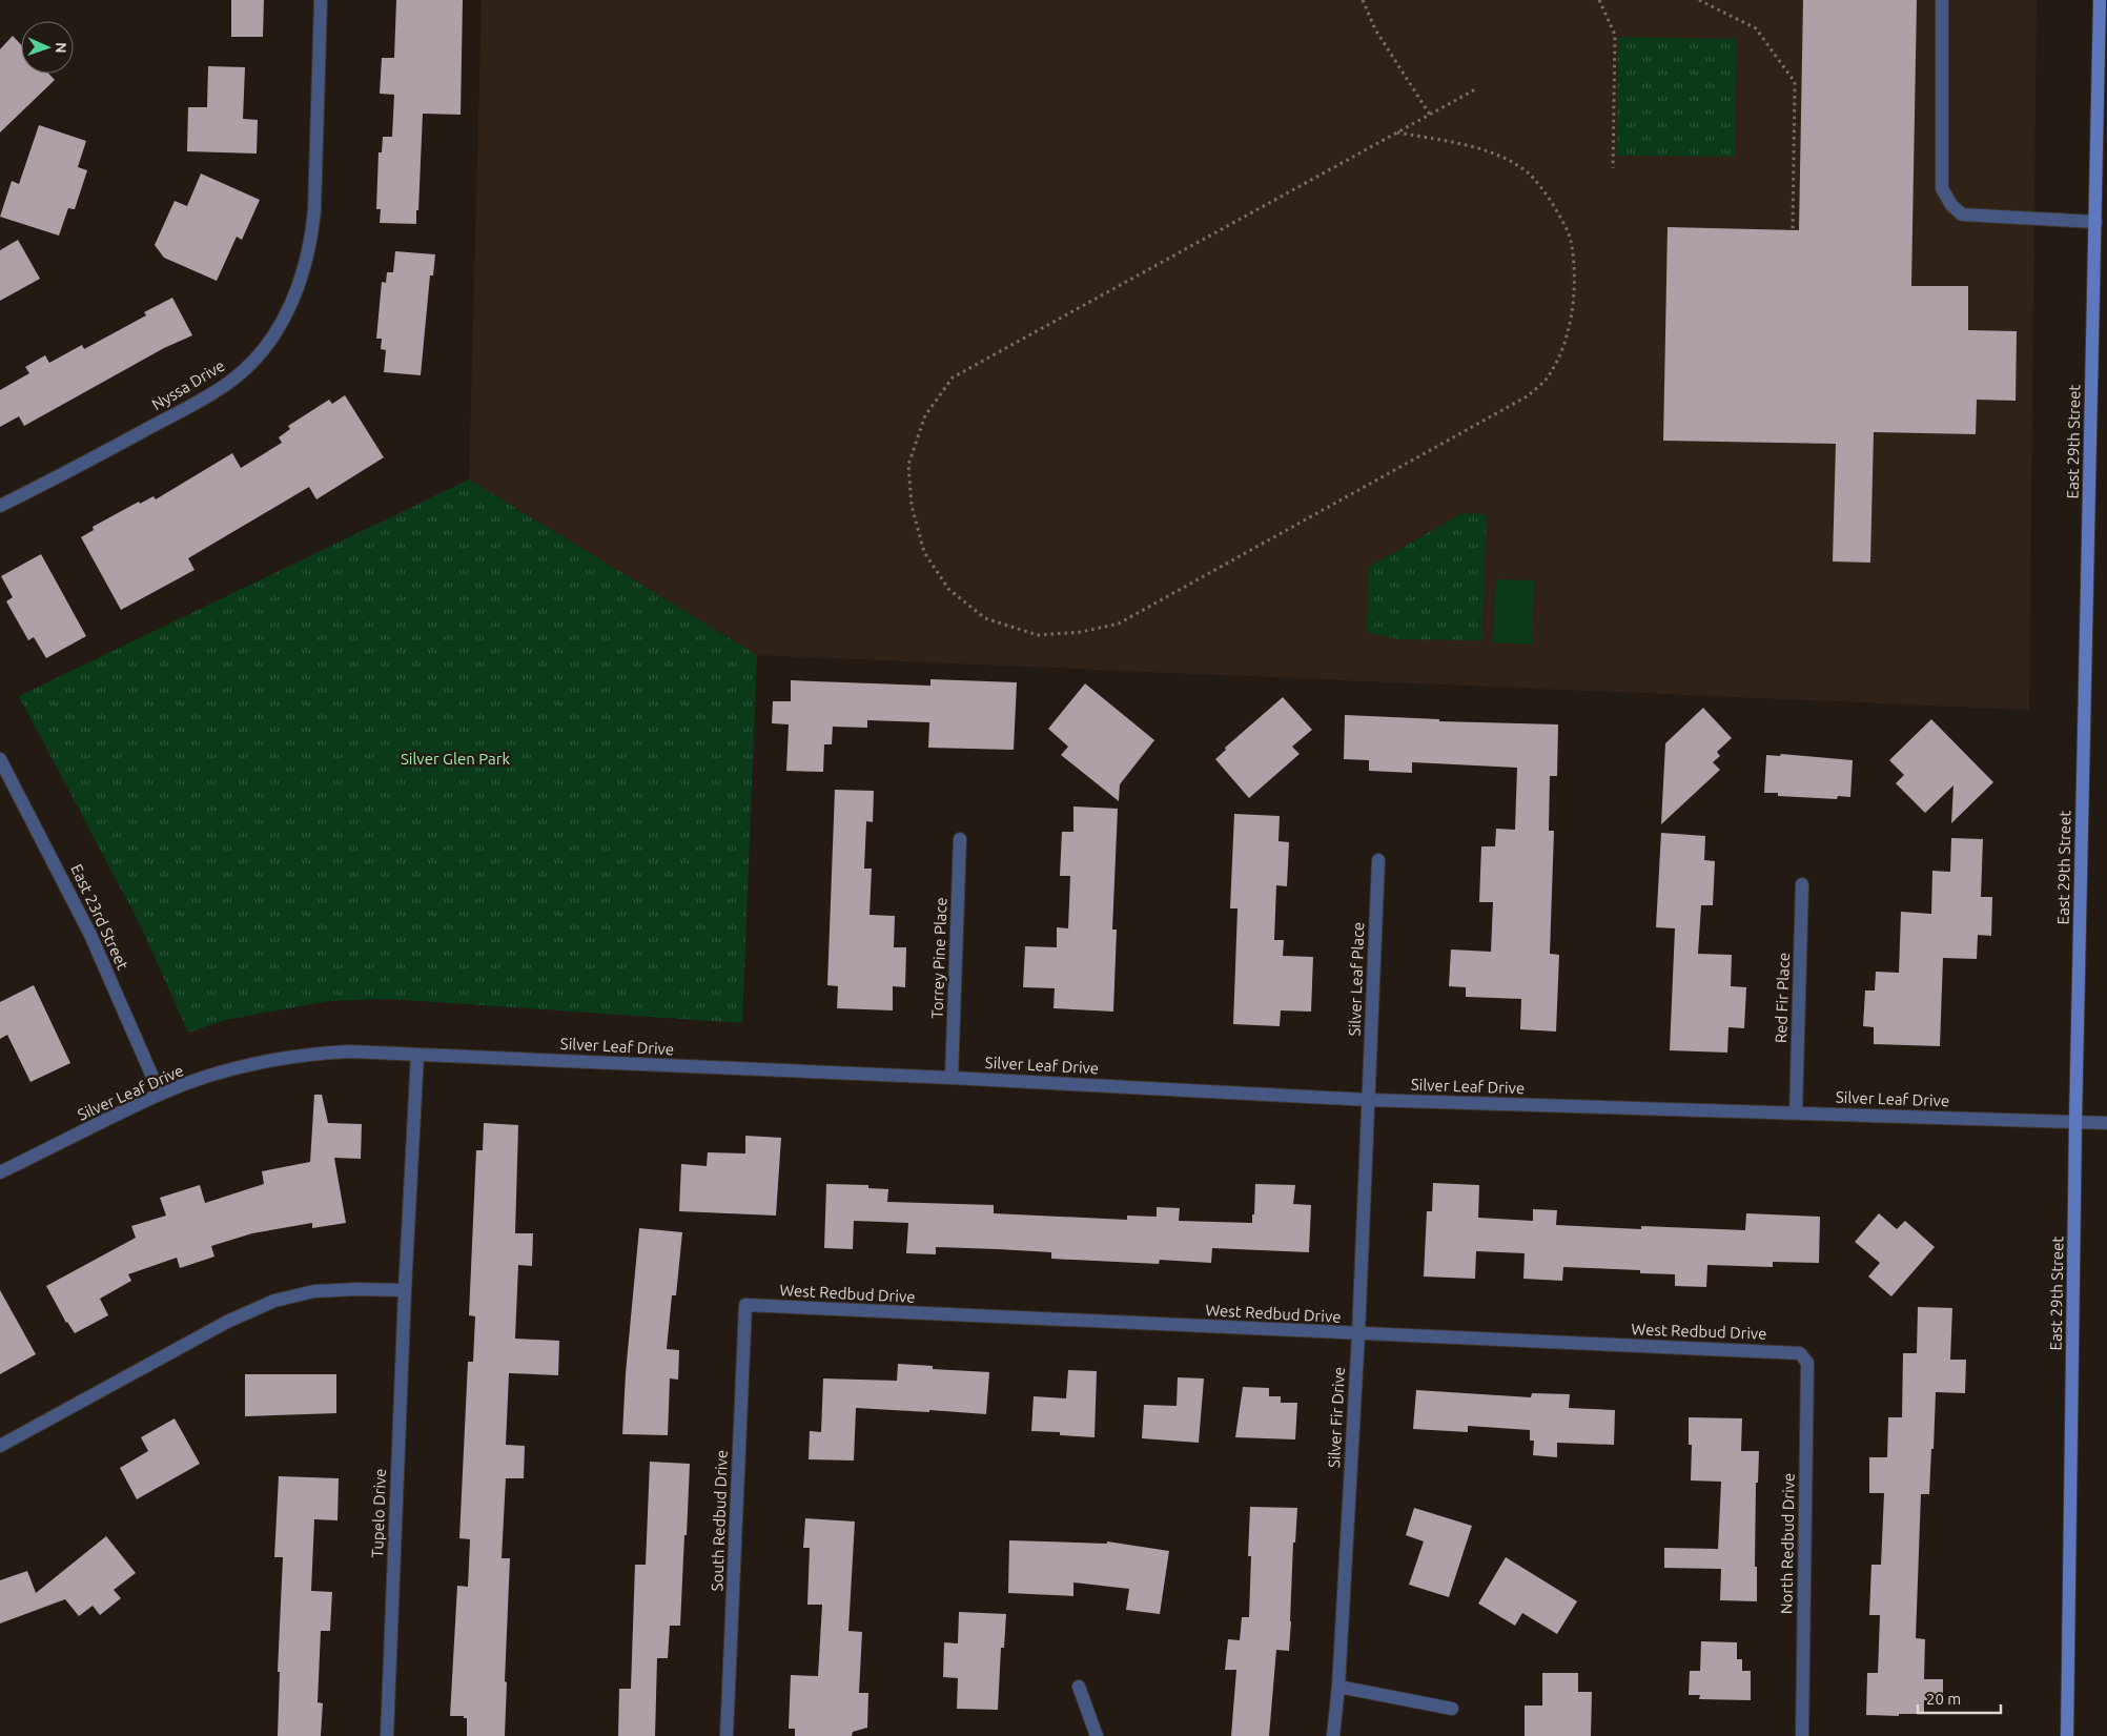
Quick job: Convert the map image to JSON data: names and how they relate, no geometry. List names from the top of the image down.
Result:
{
  "streets": {
    "main road": ["East 29th Street"],
    "street": [
      "Nyssa Drive",
      "East 23rd Street",
      "Torrey Pine Place",
      "Silver Leaf Place",
      "Red Fir Place",
      "Silver Leaf Drive",
      "West Redbud Drive",
      "Silver Fir Drive",
      "Tupelo Drive",
      "South Redbud Drive",
      "North Redbud Drive"
    ]
  },
  "crossings": [
    ["East 29th Street", "Silver Leaf Drive"],
    ["East 23rd Street", "Silver Leaf Drive"],
    ["Torrey Pine Place", "Silver Leaf Drive"],
    ["Silver Leaf Place", "Silver Leaf Drive"],
    ["Silver Leaf Place", "Silver Fir Drive"],
    ["Red Fir Place", "Silver Leaf Drive"],
    ["Silver Leaf Drive", "Silver Fir Drive"],
    ["Silver Leaf Drive", "Tupelo Drive"],
    ["West Redbud Drive", "Silver Fir Drive"],
    ["West Redbud Drive", "South Redbud Drive"],
    ["West Redbud Drive", "North Redbud Drive"]
  ],
  "parks": ["Silver Glen Park"],
  "scale_bar": "20 m",
  "north": "right"
}
